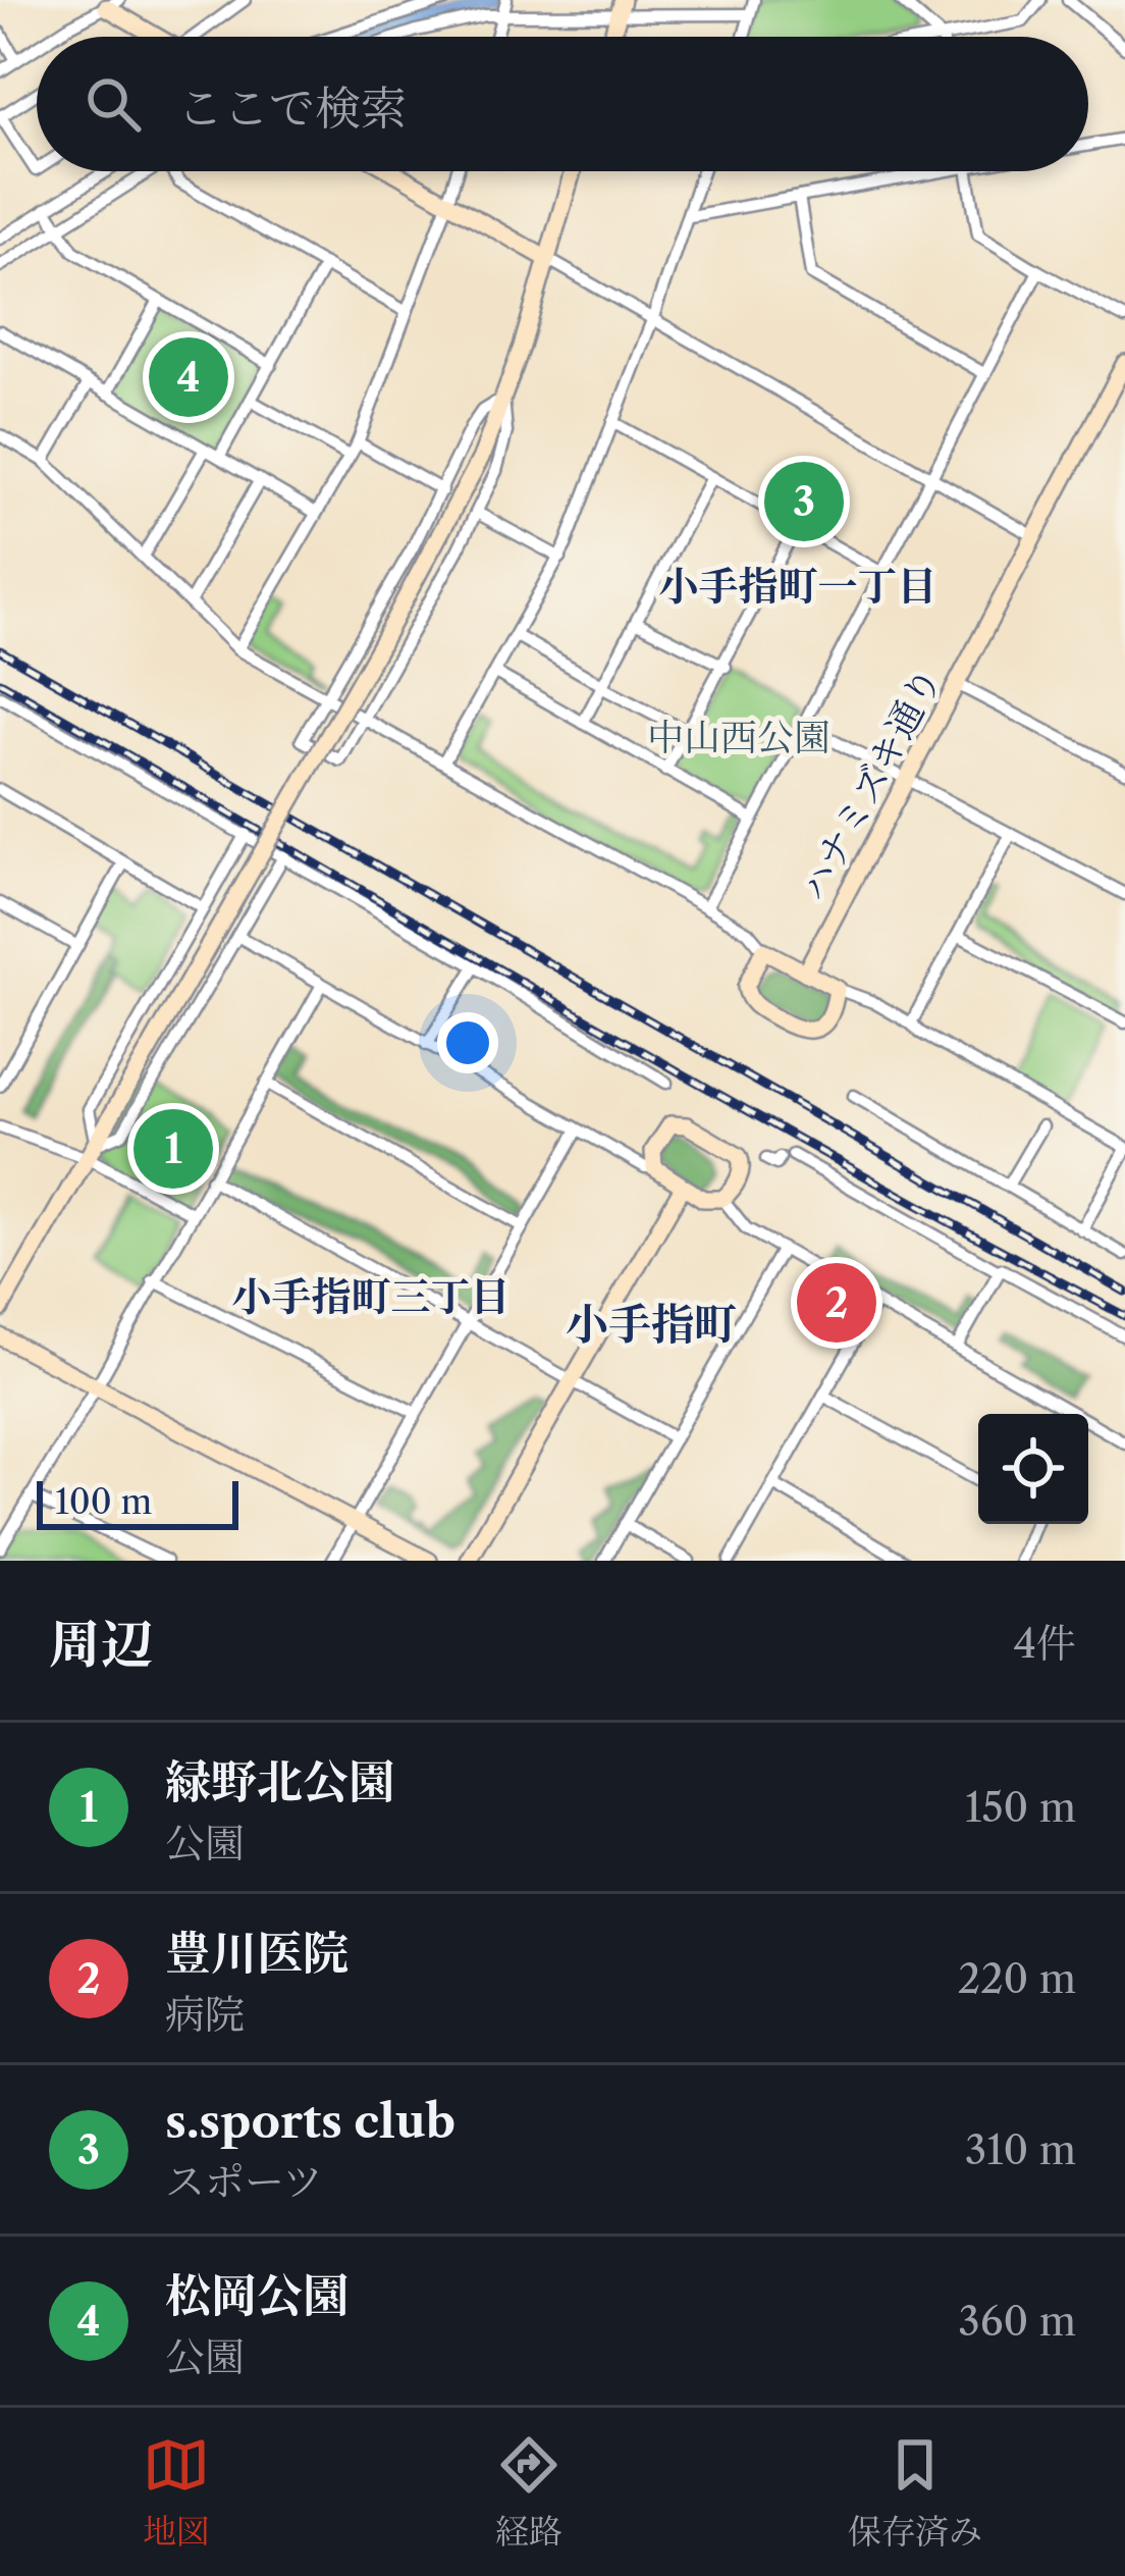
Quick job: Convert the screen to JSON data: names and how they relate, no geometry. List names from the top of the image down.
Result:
{
  "streets": {
    "street": ["ハナミズキ通り"]
  },
  "districts": ["小手指町一丁目", "小手指町三丁目", "小手指町"],
  "parks": ["中山西公園"],
  "scale_bar": "100 m",
  "page": {
    "search": "ここで検索",
    "pins": [
      "4",
      "3",
      "1",
      "2"
    ],
    "scale": "100 m",
    "heading": ["周辺", "4件"],
    "list": [
      {
        "mark": "1",
        "name": "緑野北公園",
        "note": "公園",
        "value": "150 m"
      },
      {
        "mark": "2",
        "name": "豊川医院",
        "note": "病院",
        "value": "220 m"
      },
      {
        "mark": "3",
        "name": "s.sports club",
        "note": "スポーツ",
        "value": "310 m"
      },
      {
        "mark": "4",
        "name": "松岡公園",
        "note": "公園",
        "value": "360 m"
      }
    ],
    "nav": ["地図", "経路", "保存済み"]
  }
}
